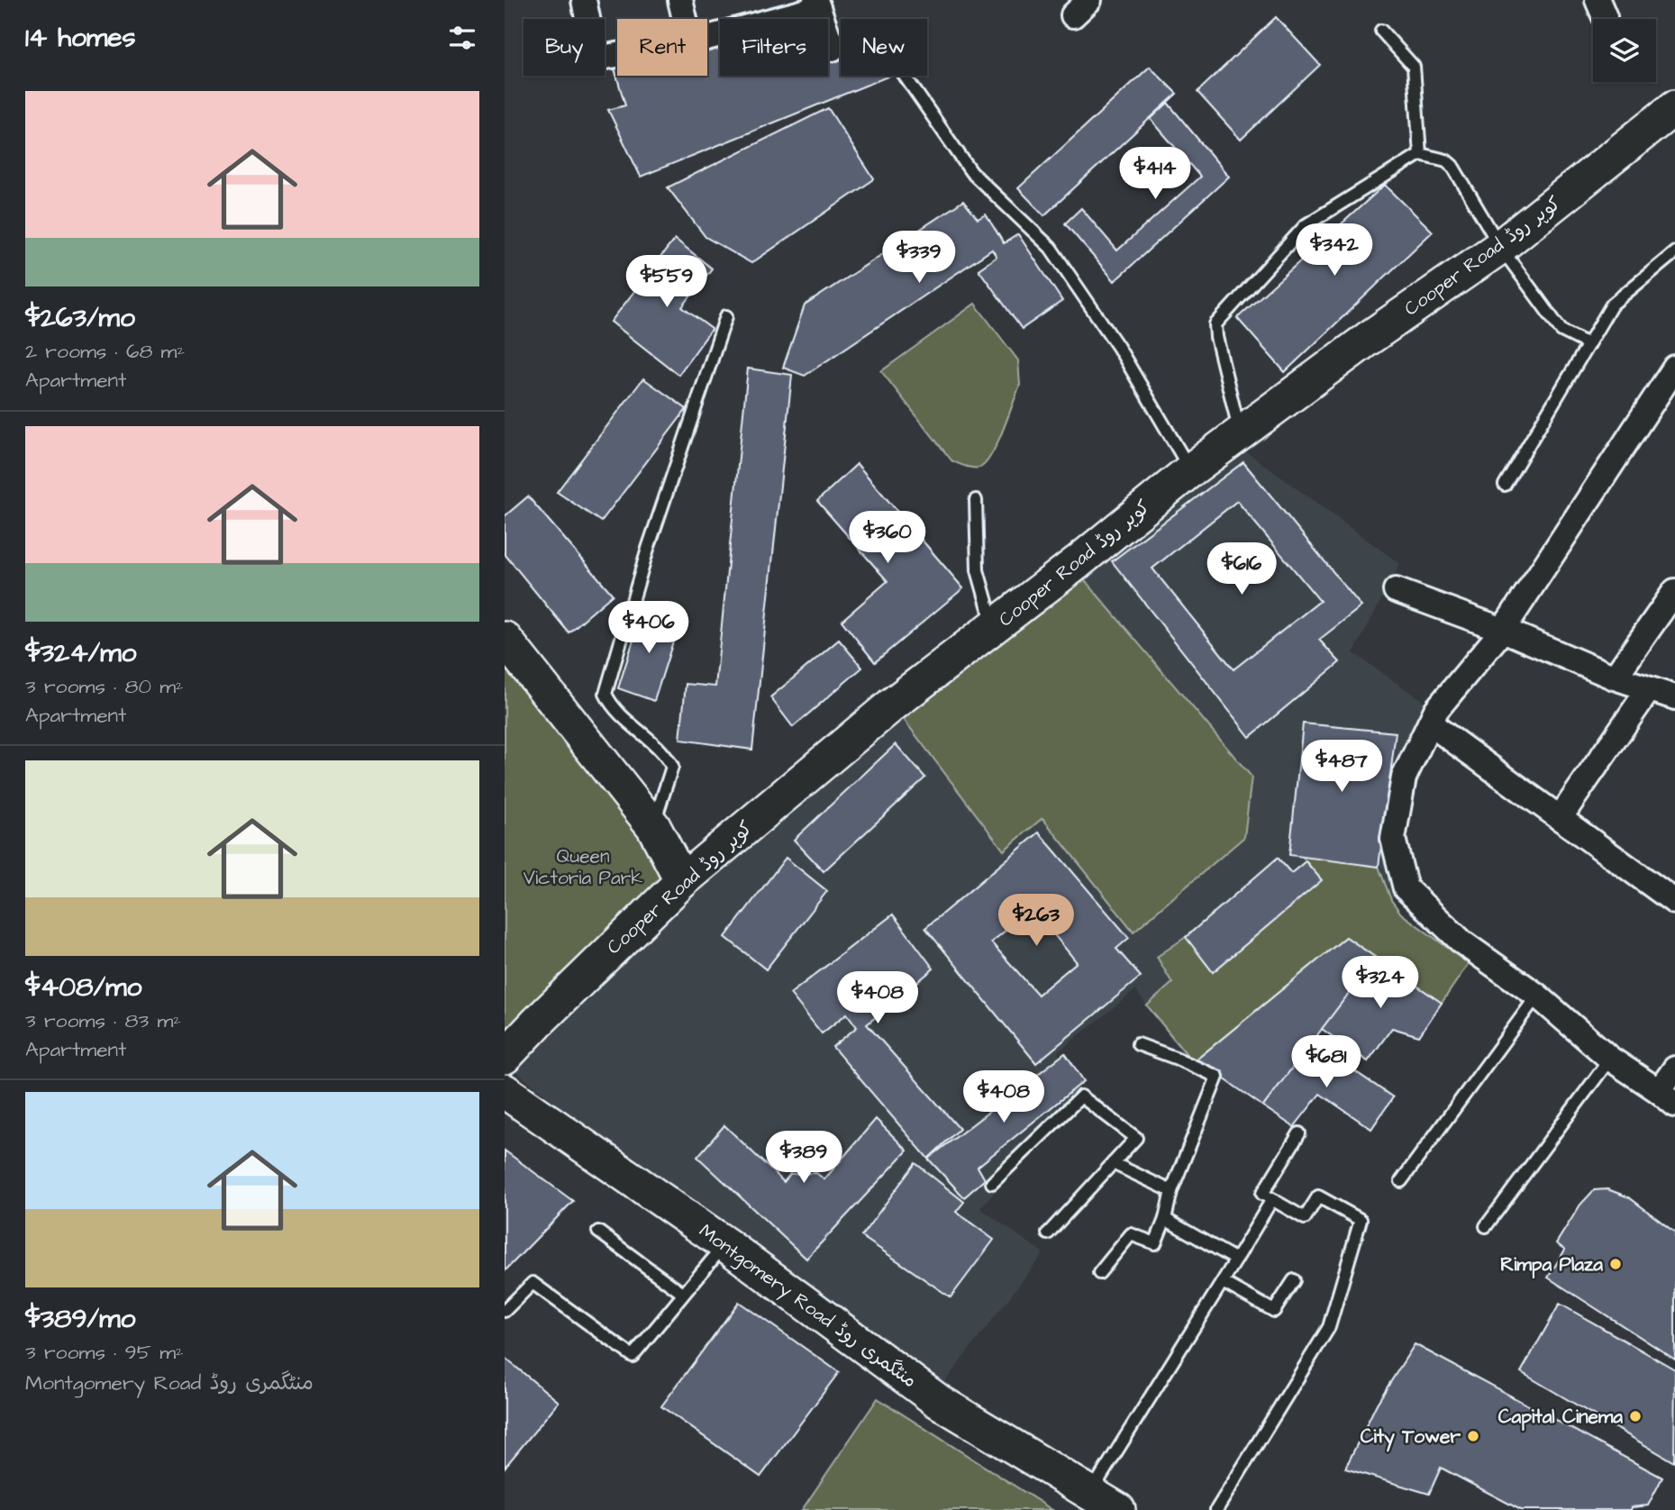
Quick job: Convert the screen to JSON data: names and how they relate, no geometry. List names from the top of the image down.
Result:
{
  "streets": {
    "main road": ["Cooper Road کوپر روڈ", "Montgomery Road منٹگمری روڈ"]
  },
  "parks": ["Queen Victoria Park"],
  "places": ["Rimpa Plaza", "Capital Cinema", "City Tower"],
  "page": {
    "heading": "14 homes",
    "chip": [
      "Buy",
      "Rent",
      "Filters",
      "New"
    ],
    "list": [
      {
        "name": "$263/mo",
        "note": "2 rooms · 68 m² · Apartment"
      },
      {
        "name": "$324/mo",
        "note": "3 rooms · 80 m² · Apartment"
      },
      {
        "name": "$408/mo",
        "note": "3 rooms · 83 m² · Apartment"
      },
      {
        "name": "$389/mo",
        "note": "3 rooms · 95 m² · Montgomery Road منٹگمری روڈ"
      }
    ],
    "price": [
      "$414",
      "$342",
      "$339",
      "$559",
      "$360",
      "$616",
      "$406",
      "$487",
      "$263",
      "$324",
      "$408",
      "$681",
      "$408",
      "$389"
    ]
  }
}
